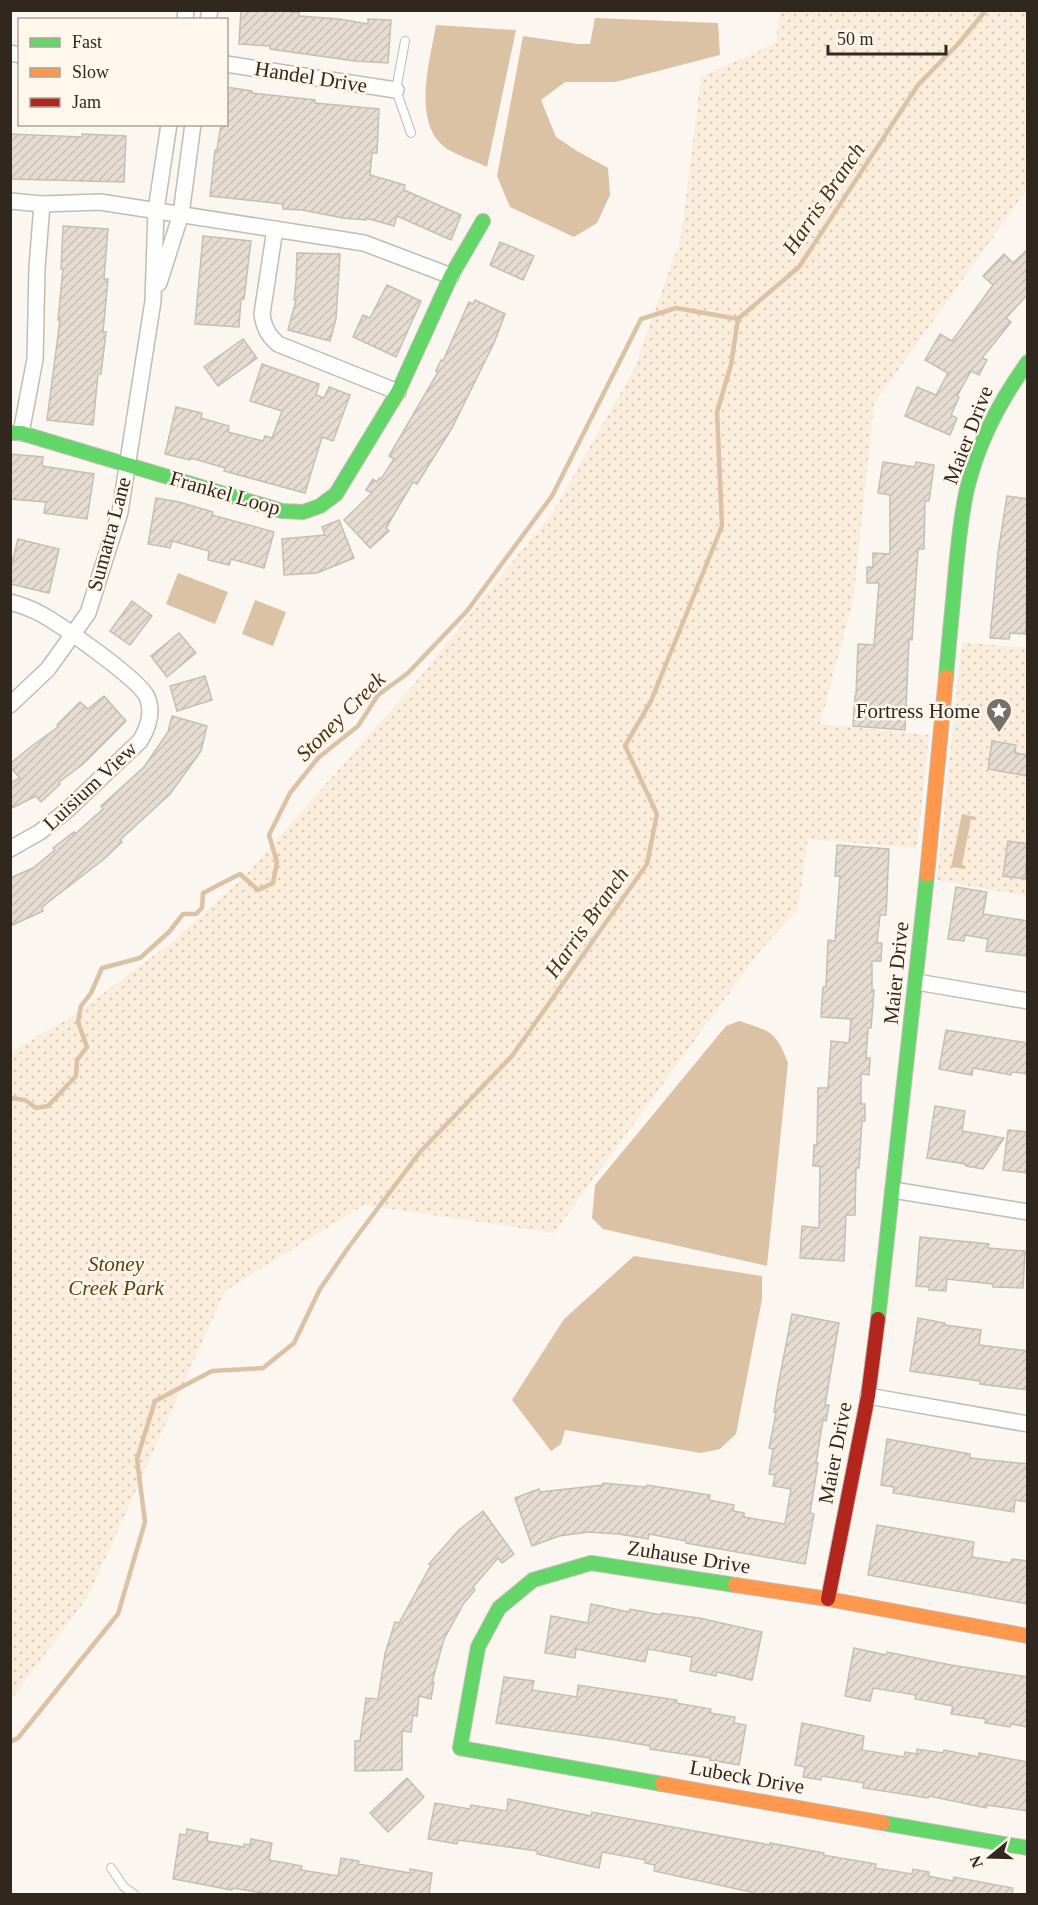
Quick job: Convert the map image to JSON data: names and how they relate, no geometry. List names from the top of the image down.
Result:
{
  "streets": {
    "street": [
      "Handel Drive",
      "Maier Drive",
      "Frankel Loop",
      "Sumatra Lane",
      "Luisium View",
      "Zuhause Drive",
      "Lubeck Drive"
    ]
  },
  "crossings": [
    ["Maier Drive", "Zuhause Drive"],
    ["Frankel Loop", "Sumatra Lane"],
    ["Sumatra Lane", "Luisium View"],
    ["Zuhause Drive", "Lubeck Drive"]
  ],
  "water": ["Harris Branch", "Stoney Creek"],
  "parks": ["Stoney Creek Park"],
  "places": {
    "place": ["Fortress Home"]
  },
  "legend": ["Fast", "Slow", "Jam"],
  "scale_bar": "50 m",
  "north": "left"
}
